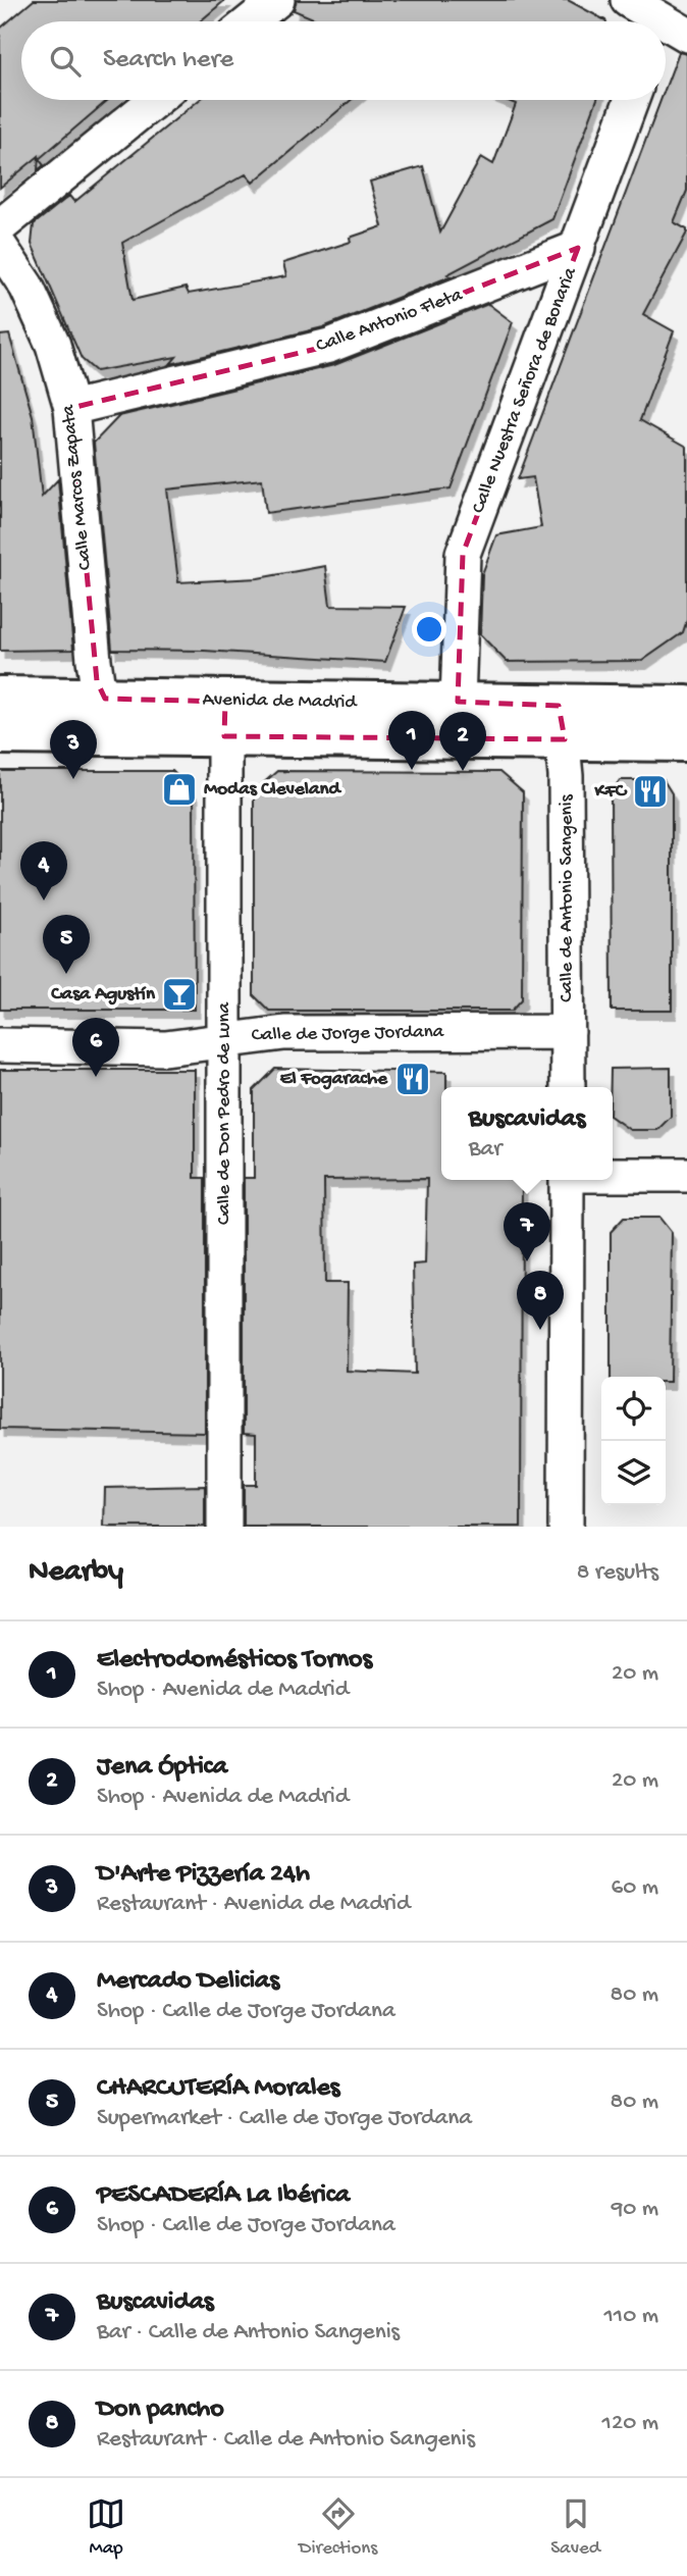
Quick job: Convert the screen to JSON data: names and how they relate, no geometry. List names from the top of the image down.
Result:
{
  "streets": {
    "main road": ["Avenida de Madrid"],
    "street": [
      "Calle Antonio Fleta",
      "Calle Nuestra Señora de Bonaria",
      "Calle Marcos Zapata",
      "Calle de Antonio Sangenis",
      "Calle de Jorge Jordana",
      "Calle de Don Pedro de Luna"
    ]
  },
  "crossings": [
    ["Calle Antonio Fleta", "Calle Nuestra Señora de Bonaria"],
    ["Calle Antonio Fleta", "Calle Marcos Zapata"],
    ["Calle Nuestra Señora de Bonaria", "Avenida de Madrid"],
    ["Calle Marcos Zapata", "Avenida de Madrid"],
    ["Avenida de Madrid", "Calle de Antonio Sangenis"],
    ["Avenida de Madrid", "Calle de Don Pedro de Luna"],
    ["Calle de Antonio Sangenis", "Calle de Jorge Jordana"],
    ["Calle de Jorge Jordana", "Calle de Don Pedro de Luna"]
  ],
  "places": {
    "shop": ["Modas Cleveland"],
    "restaurant": ["KFC", "El Fogarache"],
    "bar": ["Casa Agustín"]
  },
  "page": {
    "search": "Search here",
    "pins": [
      "1",
      "2",
      "3",
      "4",
      "5",
      "6",
      "7",
      "8"
    ],
    "popup": ["Buscavidas", "Bar"],
    "heading": ["Nearby", "8 results"],
    "list": [
      {
        "mark": "1",
        "name": "Electrodomésticos Tornos",
        "note": "Shop · Avenida de Madrid",
        "value": "20 m"
      },
      {
        "mark": "2",
        "name": "Jena Óptica",
        "note": "Shop · Avenida de Madrid",
        "value": "20 m"
      },
      {
        "mark": "3",
        "name": "D'Arte Pizzería 24h",
        "note": "Restaurant · Avenida de Madrid",
        "value": "60 m"
      },
      {
        "mark": "4",
        "name": "Mercado Delicias",
        "note": "Shop · Calle de Jorge Jordana",
        "value": "80 m"
      },
      {
        "mark": "5",
        "name": "CHARCUTERÍA Morales",
        "note": "Supermarket · Calle de Jorge Jordana",
        "value": "80 m"
      },
      {
        "mark": "6",
        "name": "PESCADERÍA La Ibérica",
        "note": "Shop · Calle de Jorge Jordana",
        "value": "90 m"
      },
      {
        "mark": "7",
        "name": "Buscavidas",
        "note": "Bar · Calle de Antonio Sangenis",
        "value": "110 m"
      },
      {
        "mark": "8",
        "name": "Don pancho",
        "note": "Restaurant · Calle de Antonio Sangenis",
        "value": "120 m"
      }
    ],
    "nav": ["Map", "Directions", "Saved"]
  }
}
